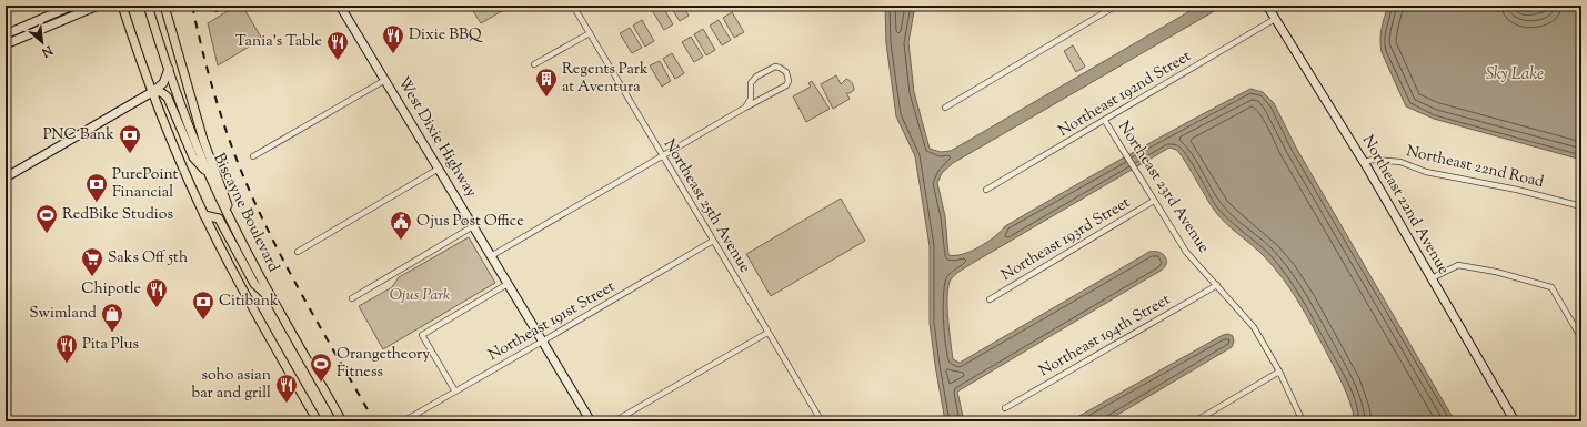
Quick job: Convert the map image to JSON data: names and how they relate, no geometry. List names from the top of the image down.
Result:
{
  "streets": {
    "main road": ["Biscayne Boulevard"],
    "street": [
      "Northeast 192nd Street",
      "West Dixie Highway",
      "Northeast 22nd Road",
      "Northeast 23rd Avenue",
      "Northeast 22nd Avenue",
      "Northeast 25th Avenue",
      "Northeast 193rd Street",
      "Northeast 191st Street",
      "Northeast 194th Street"
    ]
  },
  "crossings": [
    ["Northeast 192nd Street", "Northeast 23rd Avenue"],
    ["Northeast 192nd Street", "Northeast 22nd Avenue"],
    ["West Dixie Highway", "Northeast 191st Street"],
    ["Northeast 22nd Road", "Northeast 22nd Avenue"],
    ["Northeast 23rd Avenue", "Northeast 193rd Street"],
    ["Northeast 23rd Avenue", "Northeast 194th Street"],
    ["Northeast 25th Avenue", "Northeast 191st Street"]
  ],
  "water": ["Sky Lake"],
  "parks": ["Ojus Park"],
  "places": {
    "restaurant": [
      "Dixie BBQ",
      "Tania's Table",
      "Chipotle",
      "Pita Plus",
      "soho asian bar and grill"
    ],
    "building": ["Regents Park at Aventura"],
    "bank": ["PNC Bank", "PurePoint Financial", "Citibank"],
    "sports": ["RedBike Studios", "Orangetheory Fitness"],
    "public building": ["Ojus Post Office"],
    "supermarket": ["Saks Off 5th"],
    "shop": ["Swimland"]
  },
  "north": "bottom right"
}
